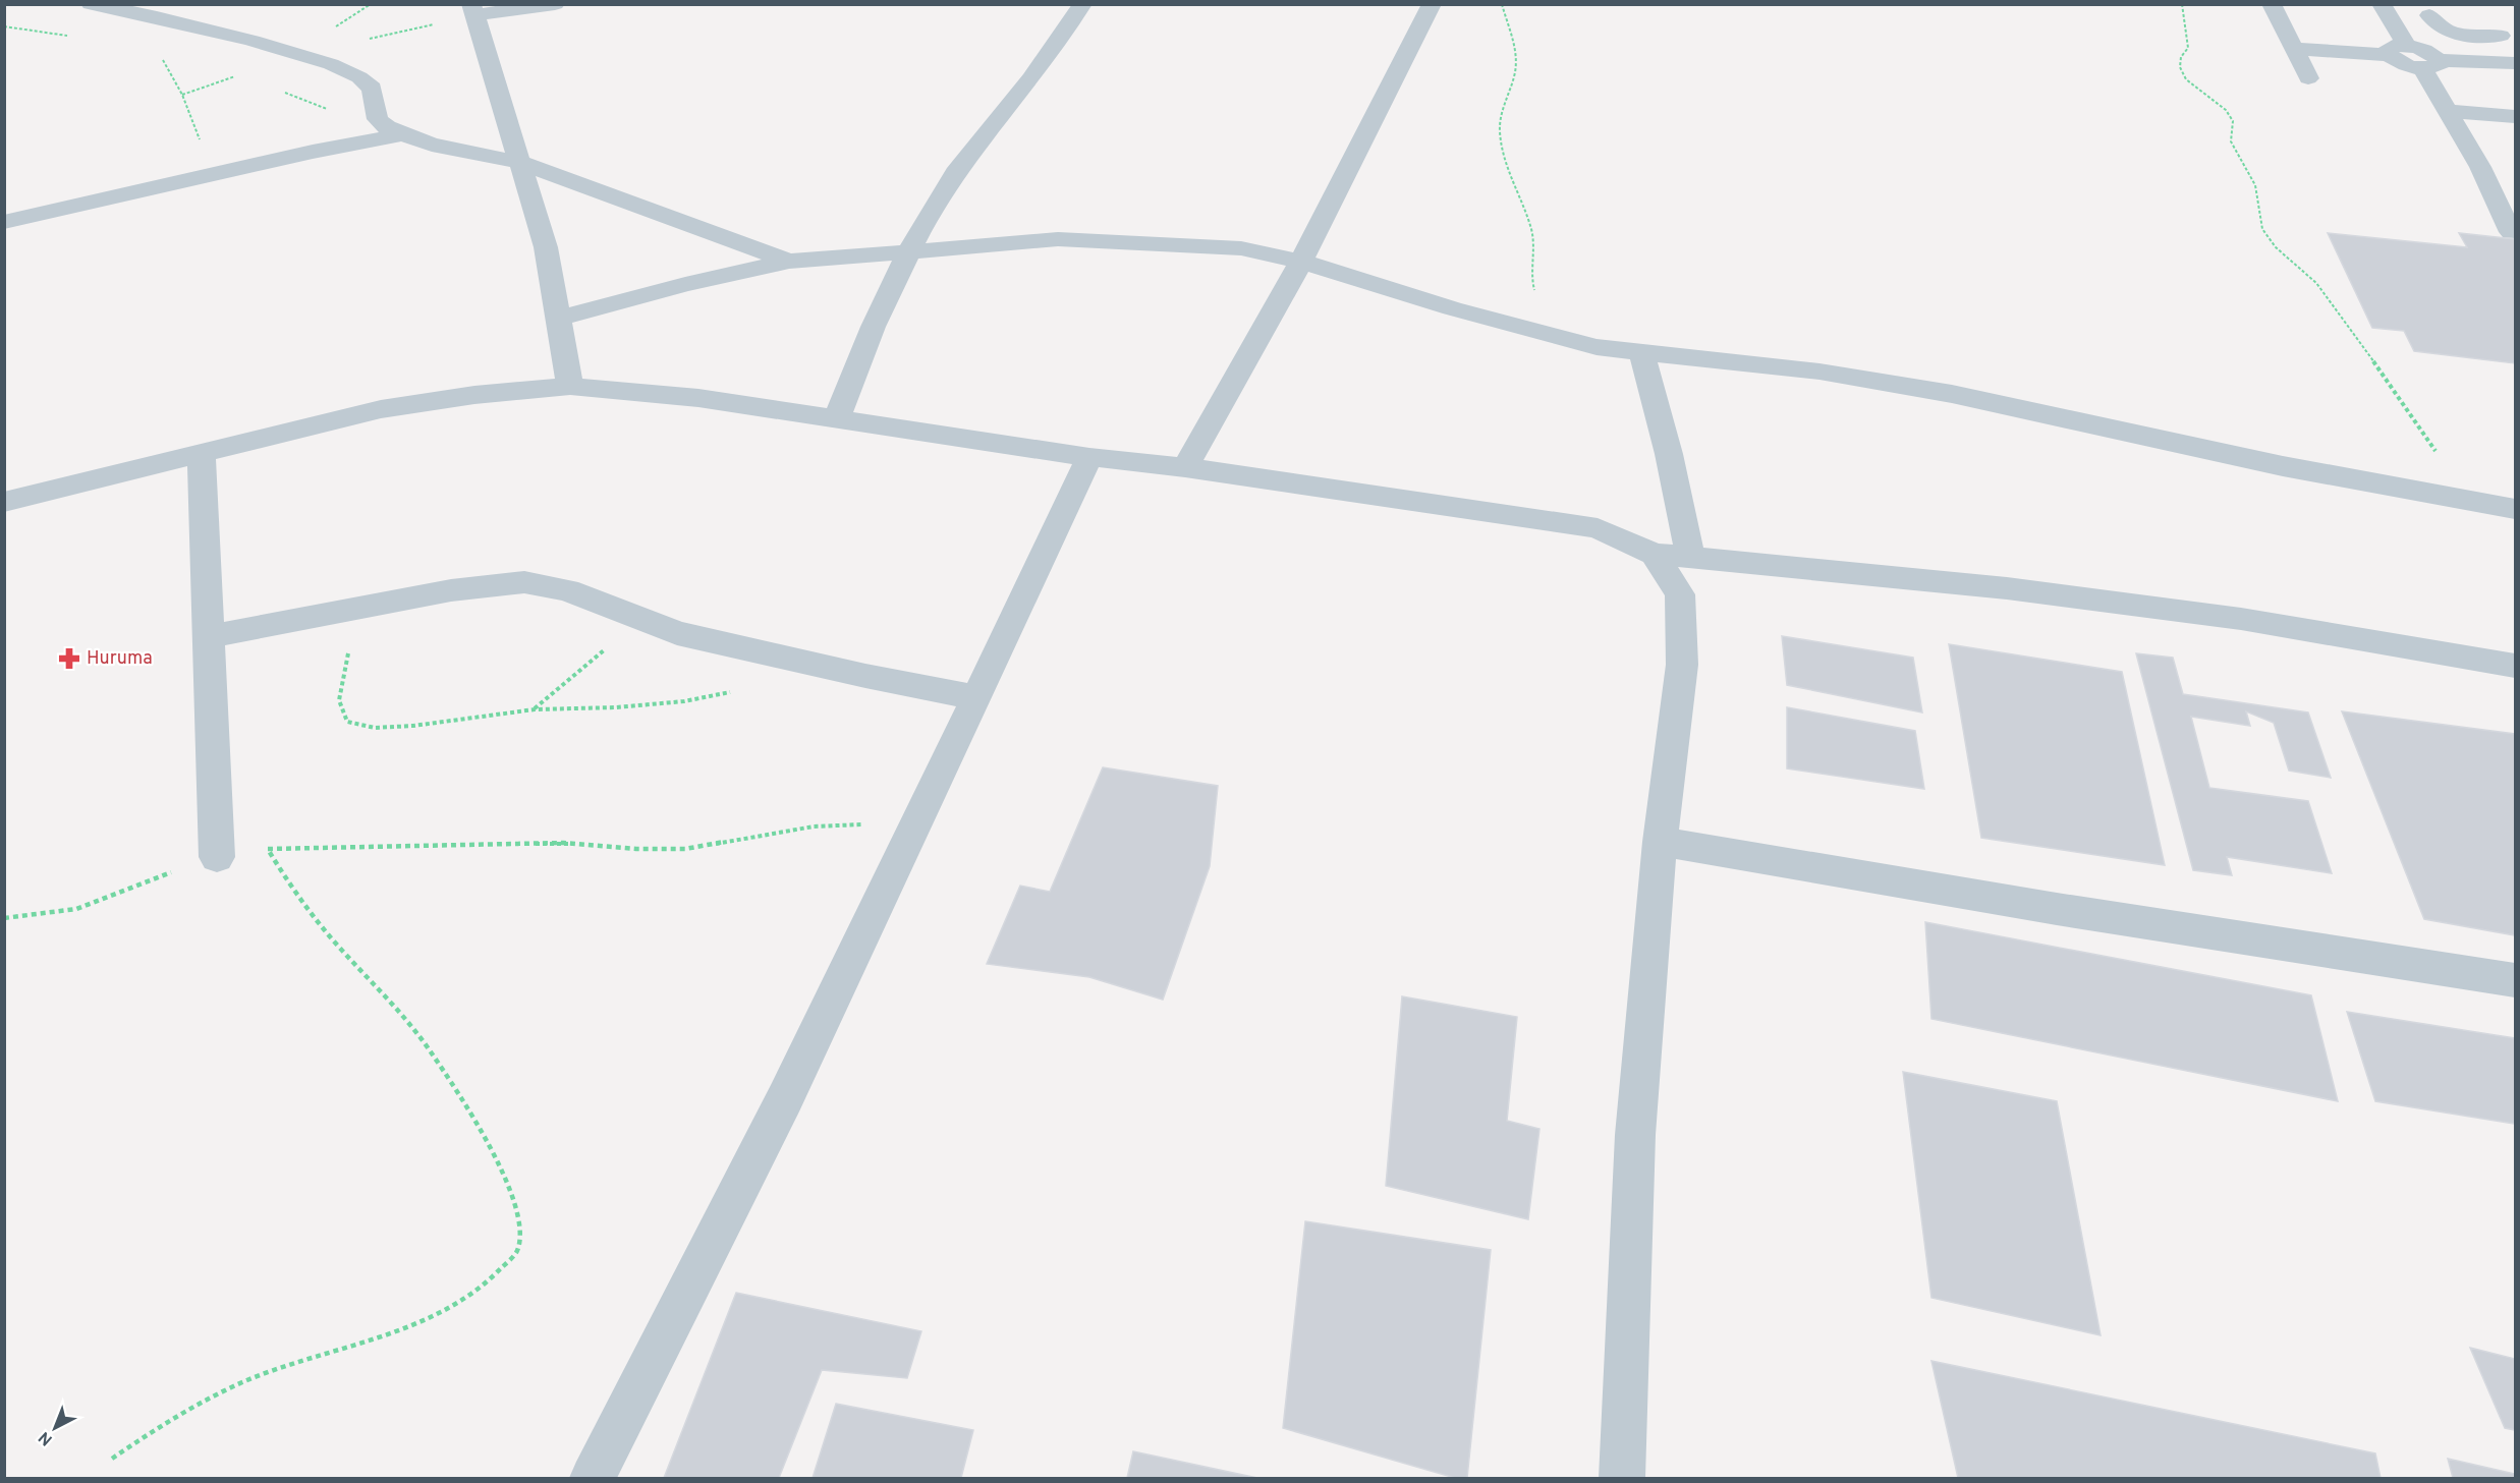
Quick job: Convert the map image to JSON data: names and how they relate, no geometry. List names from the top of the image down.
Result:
{
  "places": {
    "pharmacy": ["Huruma"]
  },
  "north": "bottom left"
}
